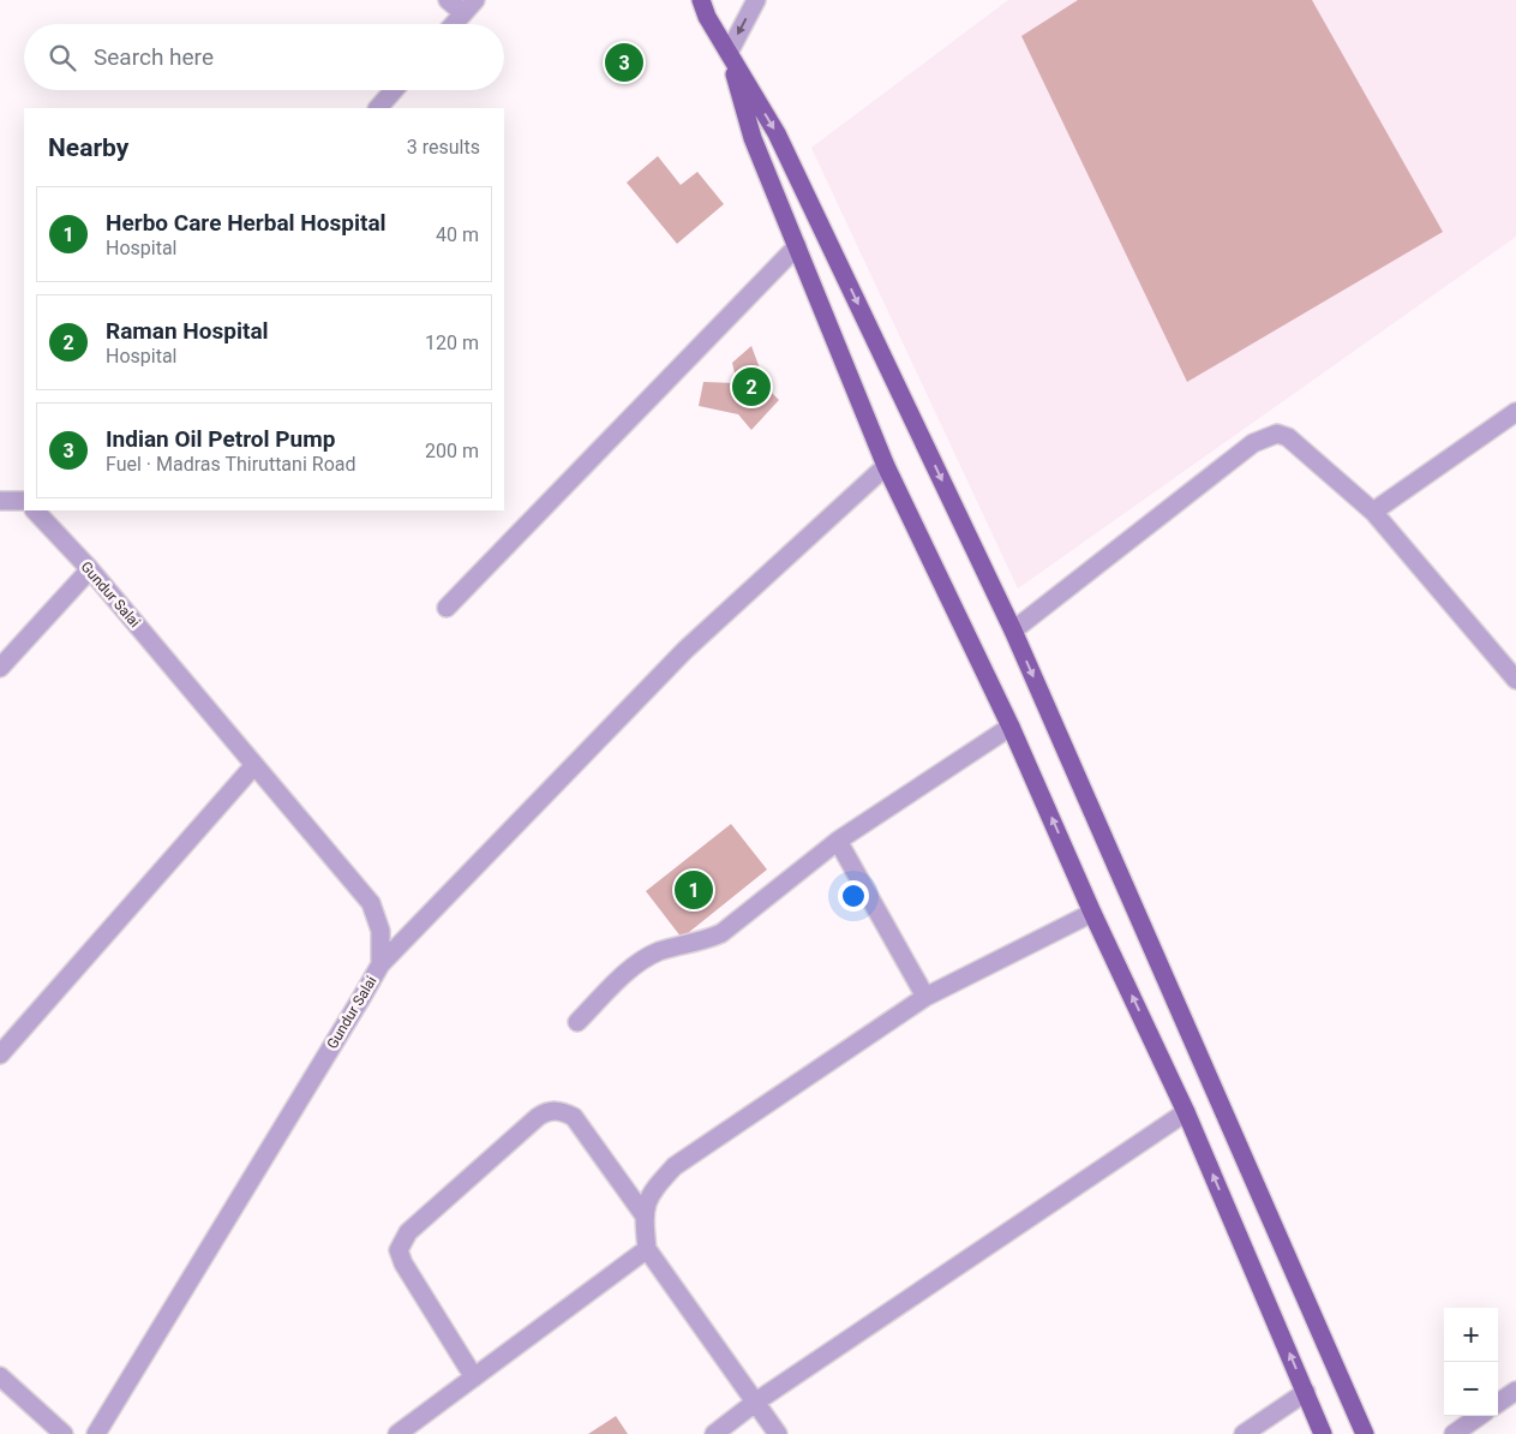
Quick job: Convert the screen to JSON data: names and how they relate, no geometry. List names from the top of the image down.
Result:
{
  "streets": {
    "street": ["Gundur Salai"]
  },
  "page": {
    "search": "Search here",
    "pins": ["3", "2", "1"],
    "heading": ["Nearby", "3 results"],
    "list": [
      {
        "mark": "1",
        "name": "Herbo Care Herbal Hospital",
        "note": "Hospital",
        "value": "40 m"
      },
      {
        "mark": "2",
        "name": "Raman Hospital",
        "note": "Hospital",
        "value": "120 m"
      },
      {
        "mark": "3",
        "name": "Indian Oil Petrol Pump",
        "note": "Fuel · Madras Thiruttani Road",
        "value": "200 m"
      }
    ],
    "map_buttons": ["+", "−"]
  }
}
